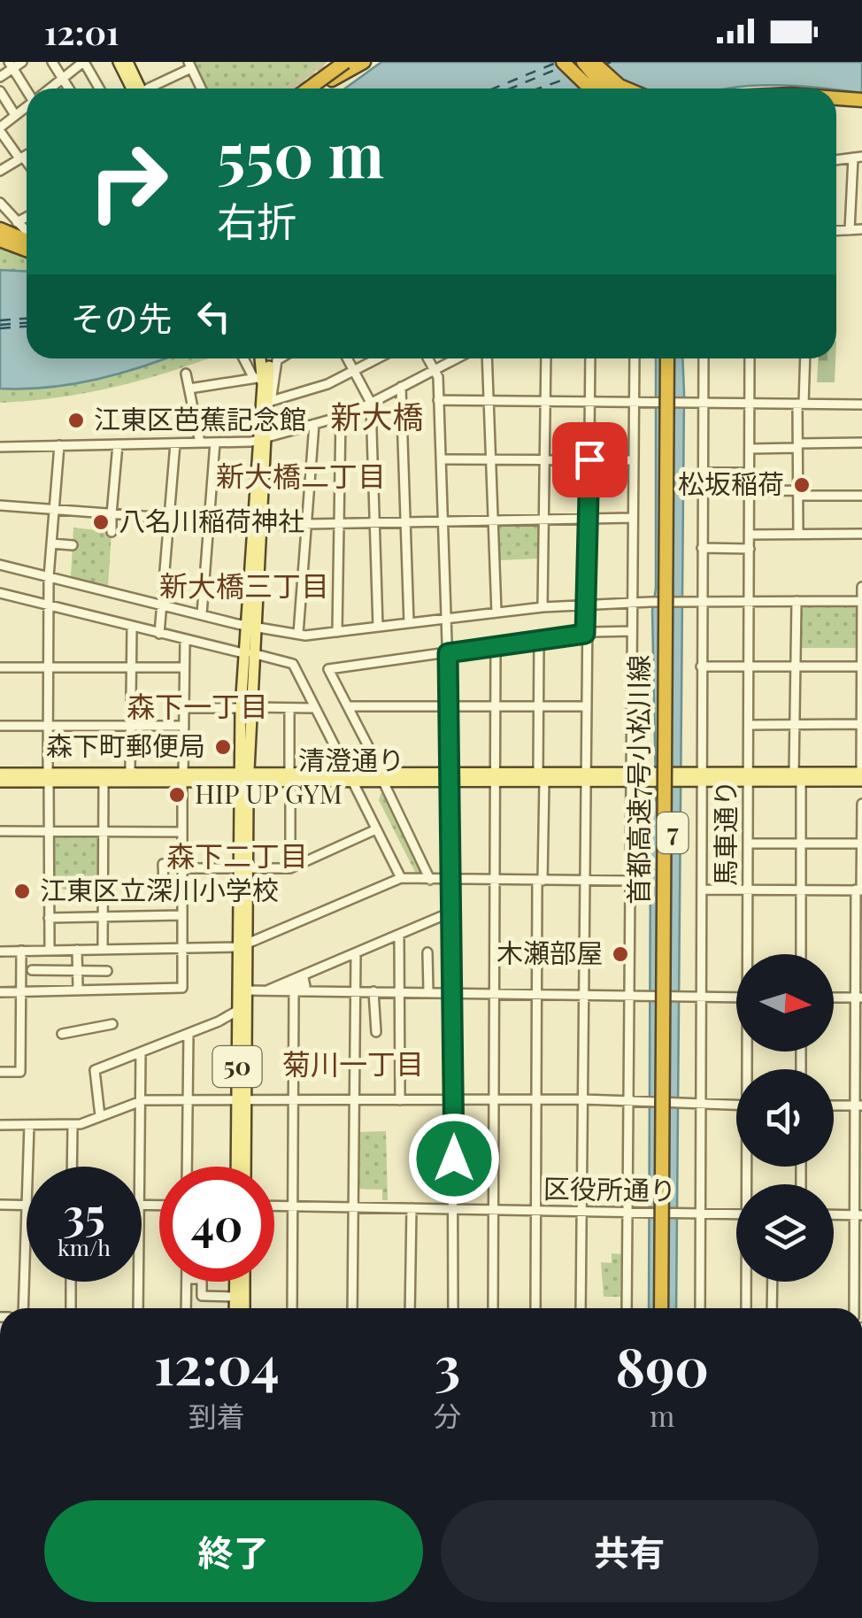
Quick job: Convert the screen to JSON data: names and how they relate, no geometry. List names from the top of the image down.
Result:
{
  "streets": {
    "highway": ["首都高速7号小松川線", "7"],
    "main road": ["清澄通り", "50"],
    "street": ["馬車通り", "区役所通り"]
  },
  "crossings": [
    ["清澄通り", "馬車通り"],
    ["清澄通り", "50"]
  ],
  "districts": [
    "新大橋",
    "新大橋二丁目",
    "新大橋三丁目",
    "森下一丁目",
    "森下二丁目",
    "菊川一丁目"
  ],
  "places": [
    "江東区芭蕉記念館",
    "松坂稲荷",
    "八名川稲荷神社",
    "森下町郵便局",
    "HIP UP GYM",
    "江東区立深川小学校",
    "木瀬部屋"
  ],
  "north": "right",
  "page": {
    "status": "12:01",
    "turn": ["550 m", "右折"],
    "then": "その先",
    "speed": "35 km/h",
    "limit": "40",
    "eta": [
      "12:04",
      "到着",
      "3",
      "分",
      "890",
      "m"
    ],
    "buttons": ["終了", "共有"]
  }
}
